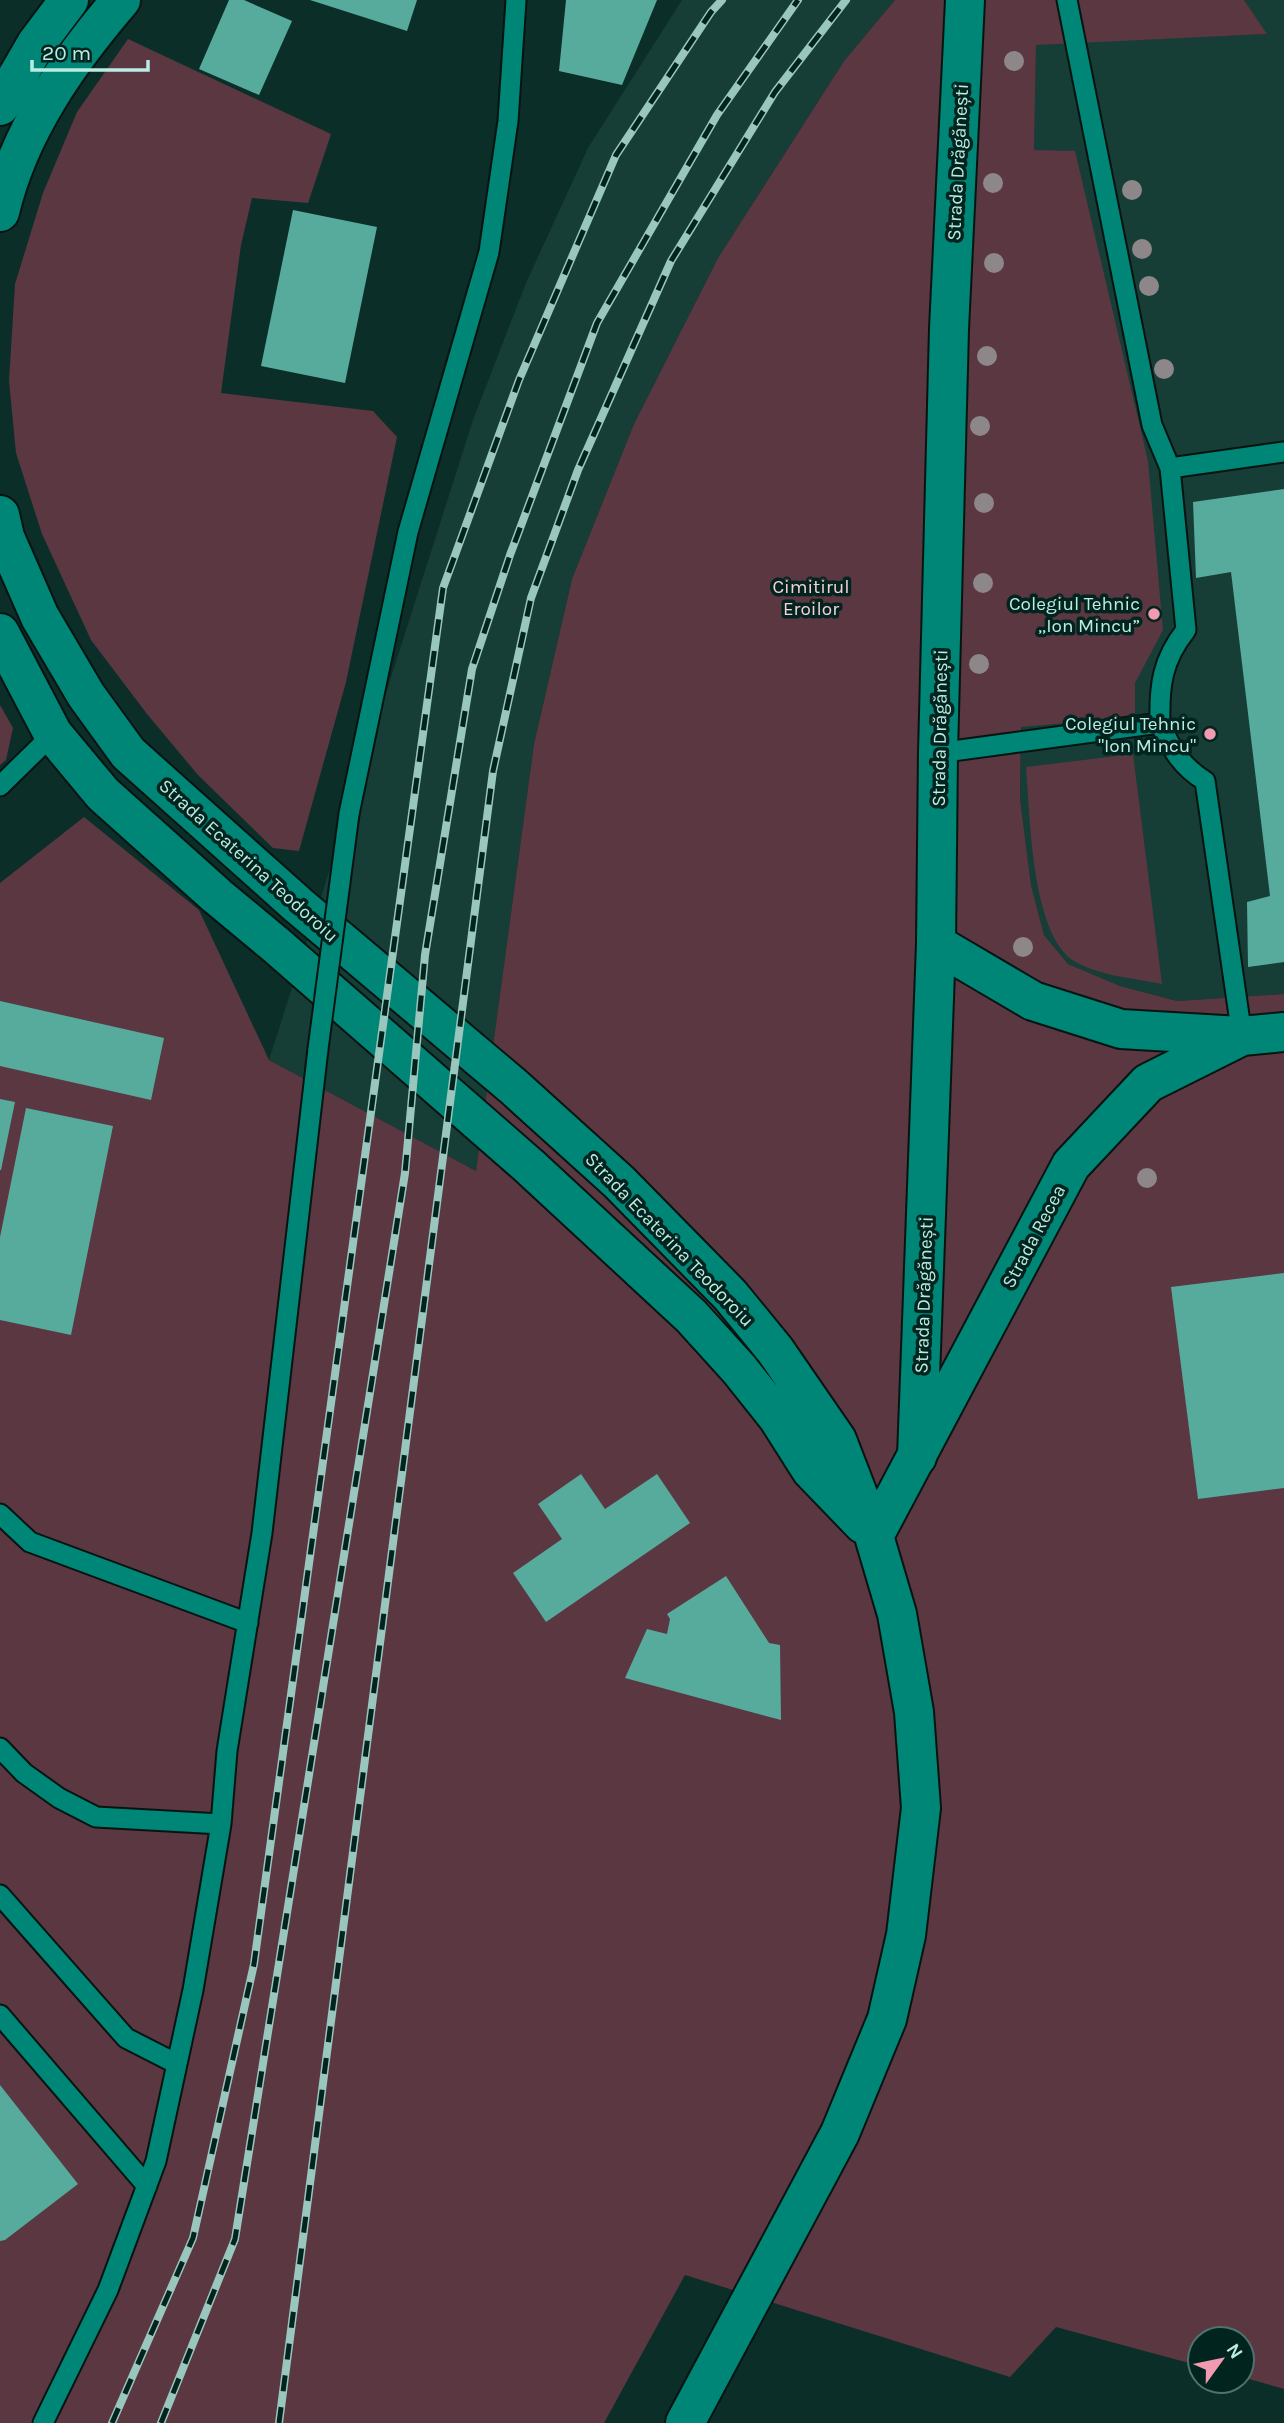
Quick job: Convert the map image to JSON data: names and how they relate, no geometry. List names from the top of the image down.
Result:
{
  "streets": {
    "main road": ["Strada Drăgănești", "Strada Ecaterina Teodoroiu", "Strada Recea"]
  },
  "crossings": [
    ["Strada Drăgănești", "Strada Recea"],
    ["Strada Ecaterina Teodoroiu", "Strada Recea"]
  ],
  "parks": ["Cimitirul Eroilor"],
  "places": ["Colegiul Tehnic „Ion Mincu”", "Colegiul Tehnic \"Ion Mincu\""],
  "scale_bar": "20 m",
  "north": "top right"
}
